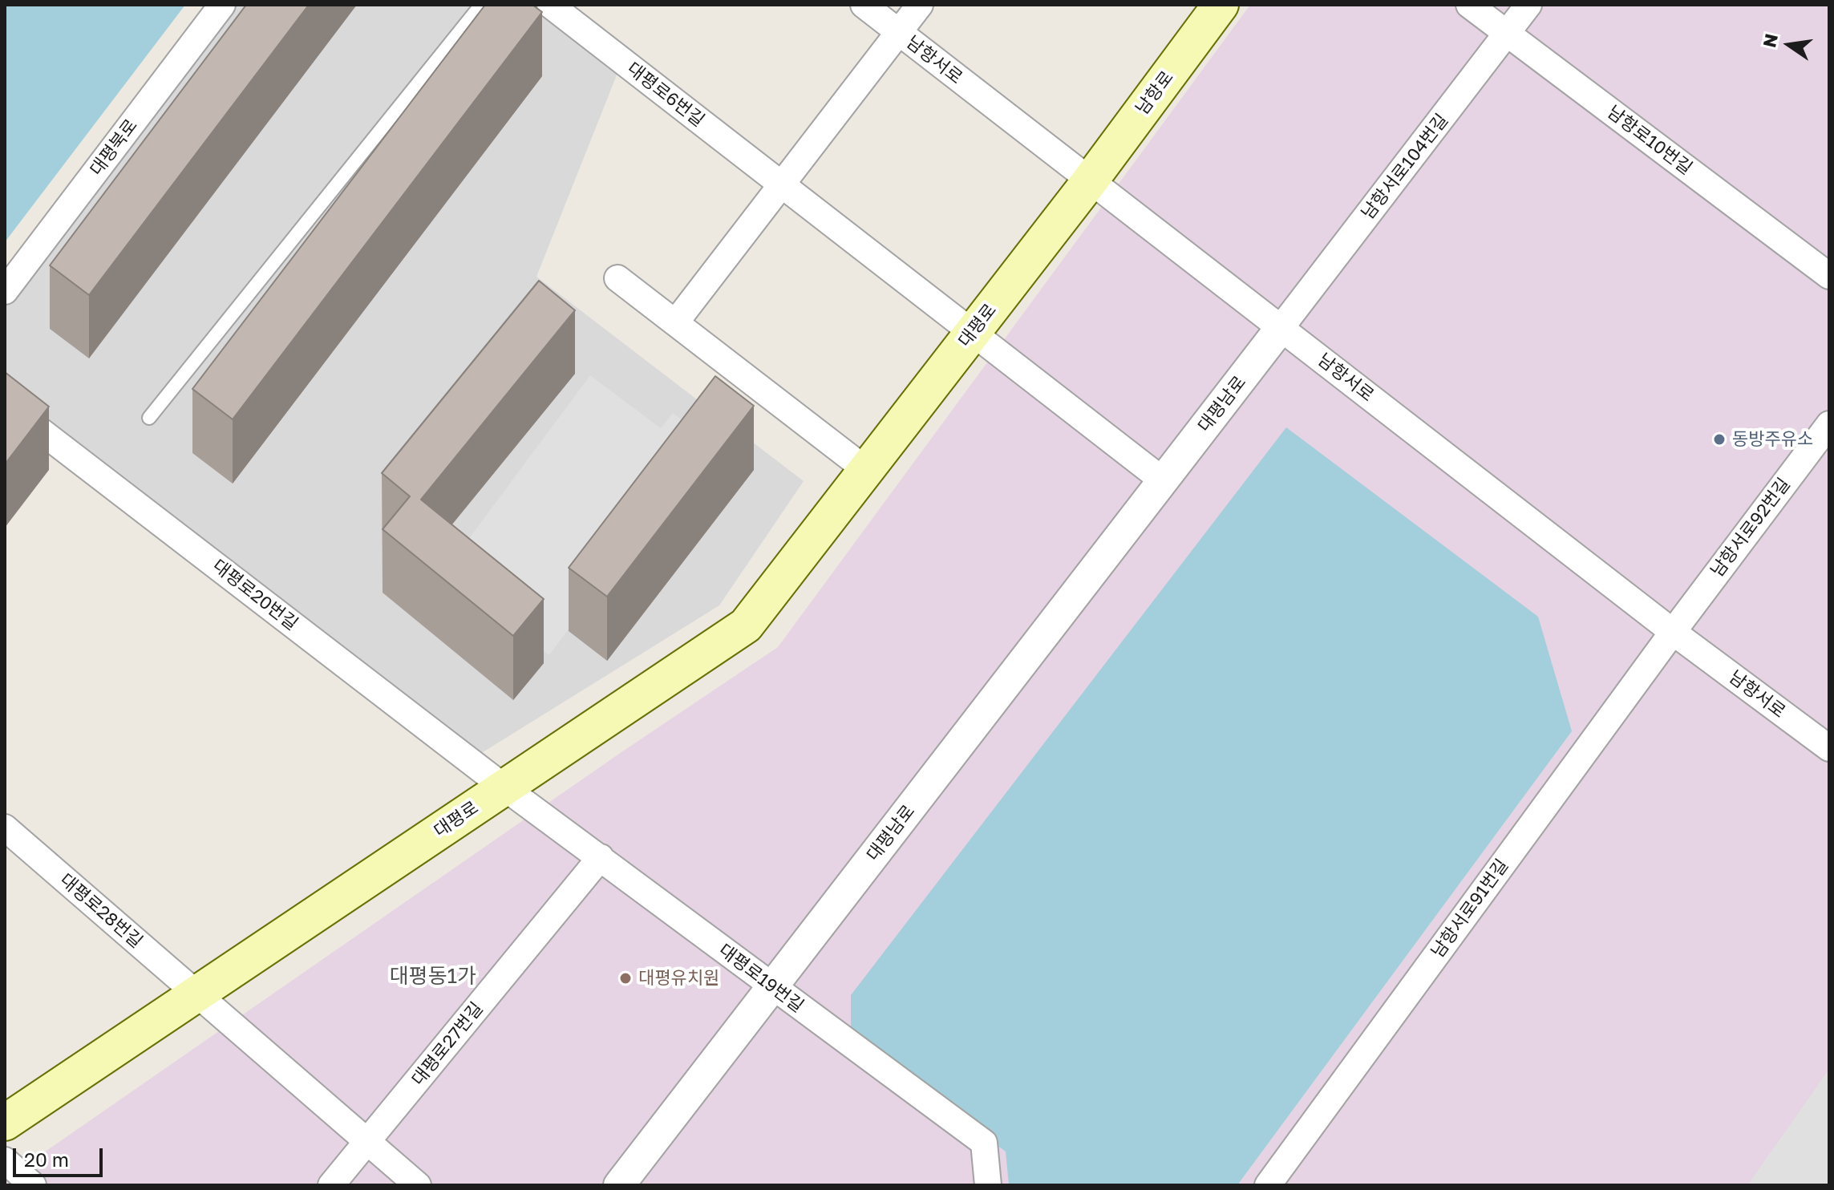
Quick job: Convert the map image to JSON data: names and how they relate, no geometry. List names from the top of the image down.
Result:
{
  "streets": {
    "main road": ["남항로", "대평로"],
    "street": [
      "남항서로",
      "대평로6번길",
      "남항로10번길",
      "대평북로",
      "남항서로104번길",
      "대평남로",
      "남항서로92번길",
      "대평로20번길",
      "남항서로91번길",
      "대평로28번길",
      "대평로19번길",
      "대평로27번길"
    ]
  },
  "crossings": [
    ["남항서로", "남항로"],
    ["남항서로", "남항서로104번길"],
    ["남항서로", "대평로"],
    ["남항서로", "대평남로"],
    ["남항서로", "남항서로92번길"],
    ["남항서로", "남항서로91번길"],
    ["남항로", "대평로"],
    ["대평로6번길", "대평로"],
    ["남항로10번길", "남항서로104번길"],
    ["남항서로104번길", "대평남로"],
    ["대평로", "대평로20번길"],
    ["대평로", "대평로28번길"],
    ["대평로", "대평로19번길"],
    ["대평남로", "대평로19번길"],
    ["남항서로92번길", "남항서로91번길"],
    ["대평로20번길", "대평로19번길"],
    ["대평로19번길", "대평로27번길"]
  ],
  "districts": ["대평동1가"],
  "places": ["동방주유소", "대평유치원"],
  "scale_bar": "20 m",
  "north": "left"
}
